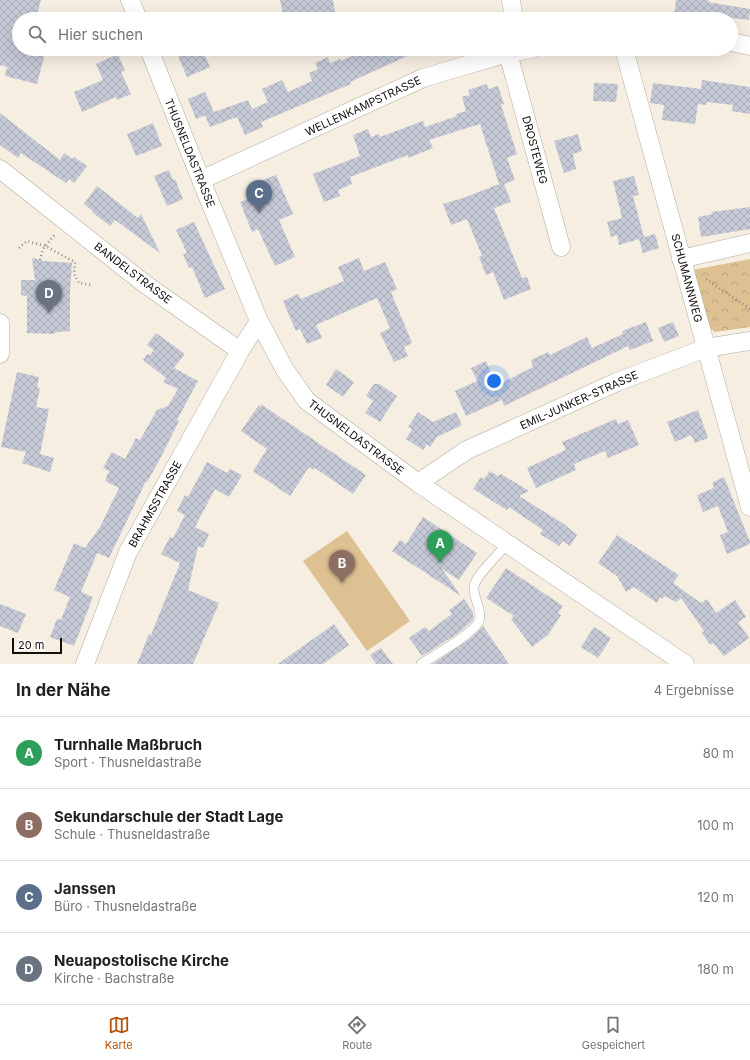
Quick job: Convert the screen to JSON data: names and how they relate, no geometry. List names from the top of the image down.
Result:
{
  "streets": {
    "street": [
      "WELLENKAMPSTRASSE",
      "DROSTEWEG",
      "THUSNELDASTRASSE",
      "BANDELSTRASSE",
      "SCHUMANNWEG",
      "EMIL-JUNKER-STRASSE",
      "BRAHMSSTRASSE"
    ]
  },
  "crossings": [
    ["WELLENKAMPSTRASSE", "THUSNELDASTRASSE"],
    ["THUSNELDASTRASSE", "EMIL-JUNKER-STRASSE"],
    ["BANDELSTRASSE", "BRAHMSSTRASSE"],
    ["SCHUMANNWEG", "EMIL-JUNKER-STRASSE"]
  ],
  "scale_bar": "20 m",
  "page": {
    "search": "Hier suchen",
    "pins": [
      "C",
      "D",
      "A",
      "B"
    ],
    "scale": "20 m",
    "heading": ["In der Nähe", "4 Ergebnisse"],
    "list": [
      {
        "mark": "A",
        "name": "Turnhalle Maßbruch",
        "note": "Sport · Thusneldastraße",
        "value": "80 m"
      },
      {
        "mark": "B",
        "name": "Sekundarschule der Stadt Lage",
        "note": "Schule · Thusneldastraße",
        "value": "100 m"
      },
      {
        "mark": "C",
        "name": "Janssen",
        "note": "Büro · Thusneldastraße",
        "value": "120 m"
      },
      {
        "mark": "D",
        "name": "Neuapostolische Kirche",
        "note": "Kirche · Bachstraße",
        "value": "180 m"
      }
    ],
    "nav": ["Karte", "Route", "Gespeichert"]
  }
}
